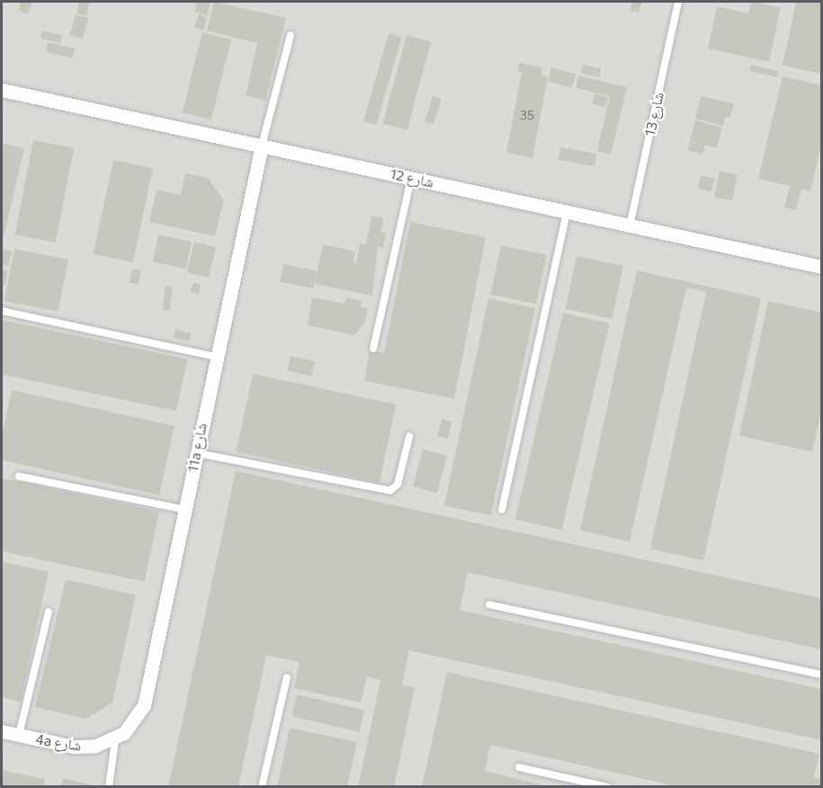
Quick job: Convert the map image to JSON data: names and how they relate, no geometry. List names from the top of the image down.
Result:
{
  "streets": {
    "street": ["شارع 12", "11a شارع", "4a شارع"],
    "lane": ["شارع 13"]
  },
  "crossings": [
    ["شارع 13", "شارع 12"],
    ["شارع 12", "11a شارع"],
    ["11a شارع", "4a شارع"]
  ],
  "house_numbers": ["35"]
}
